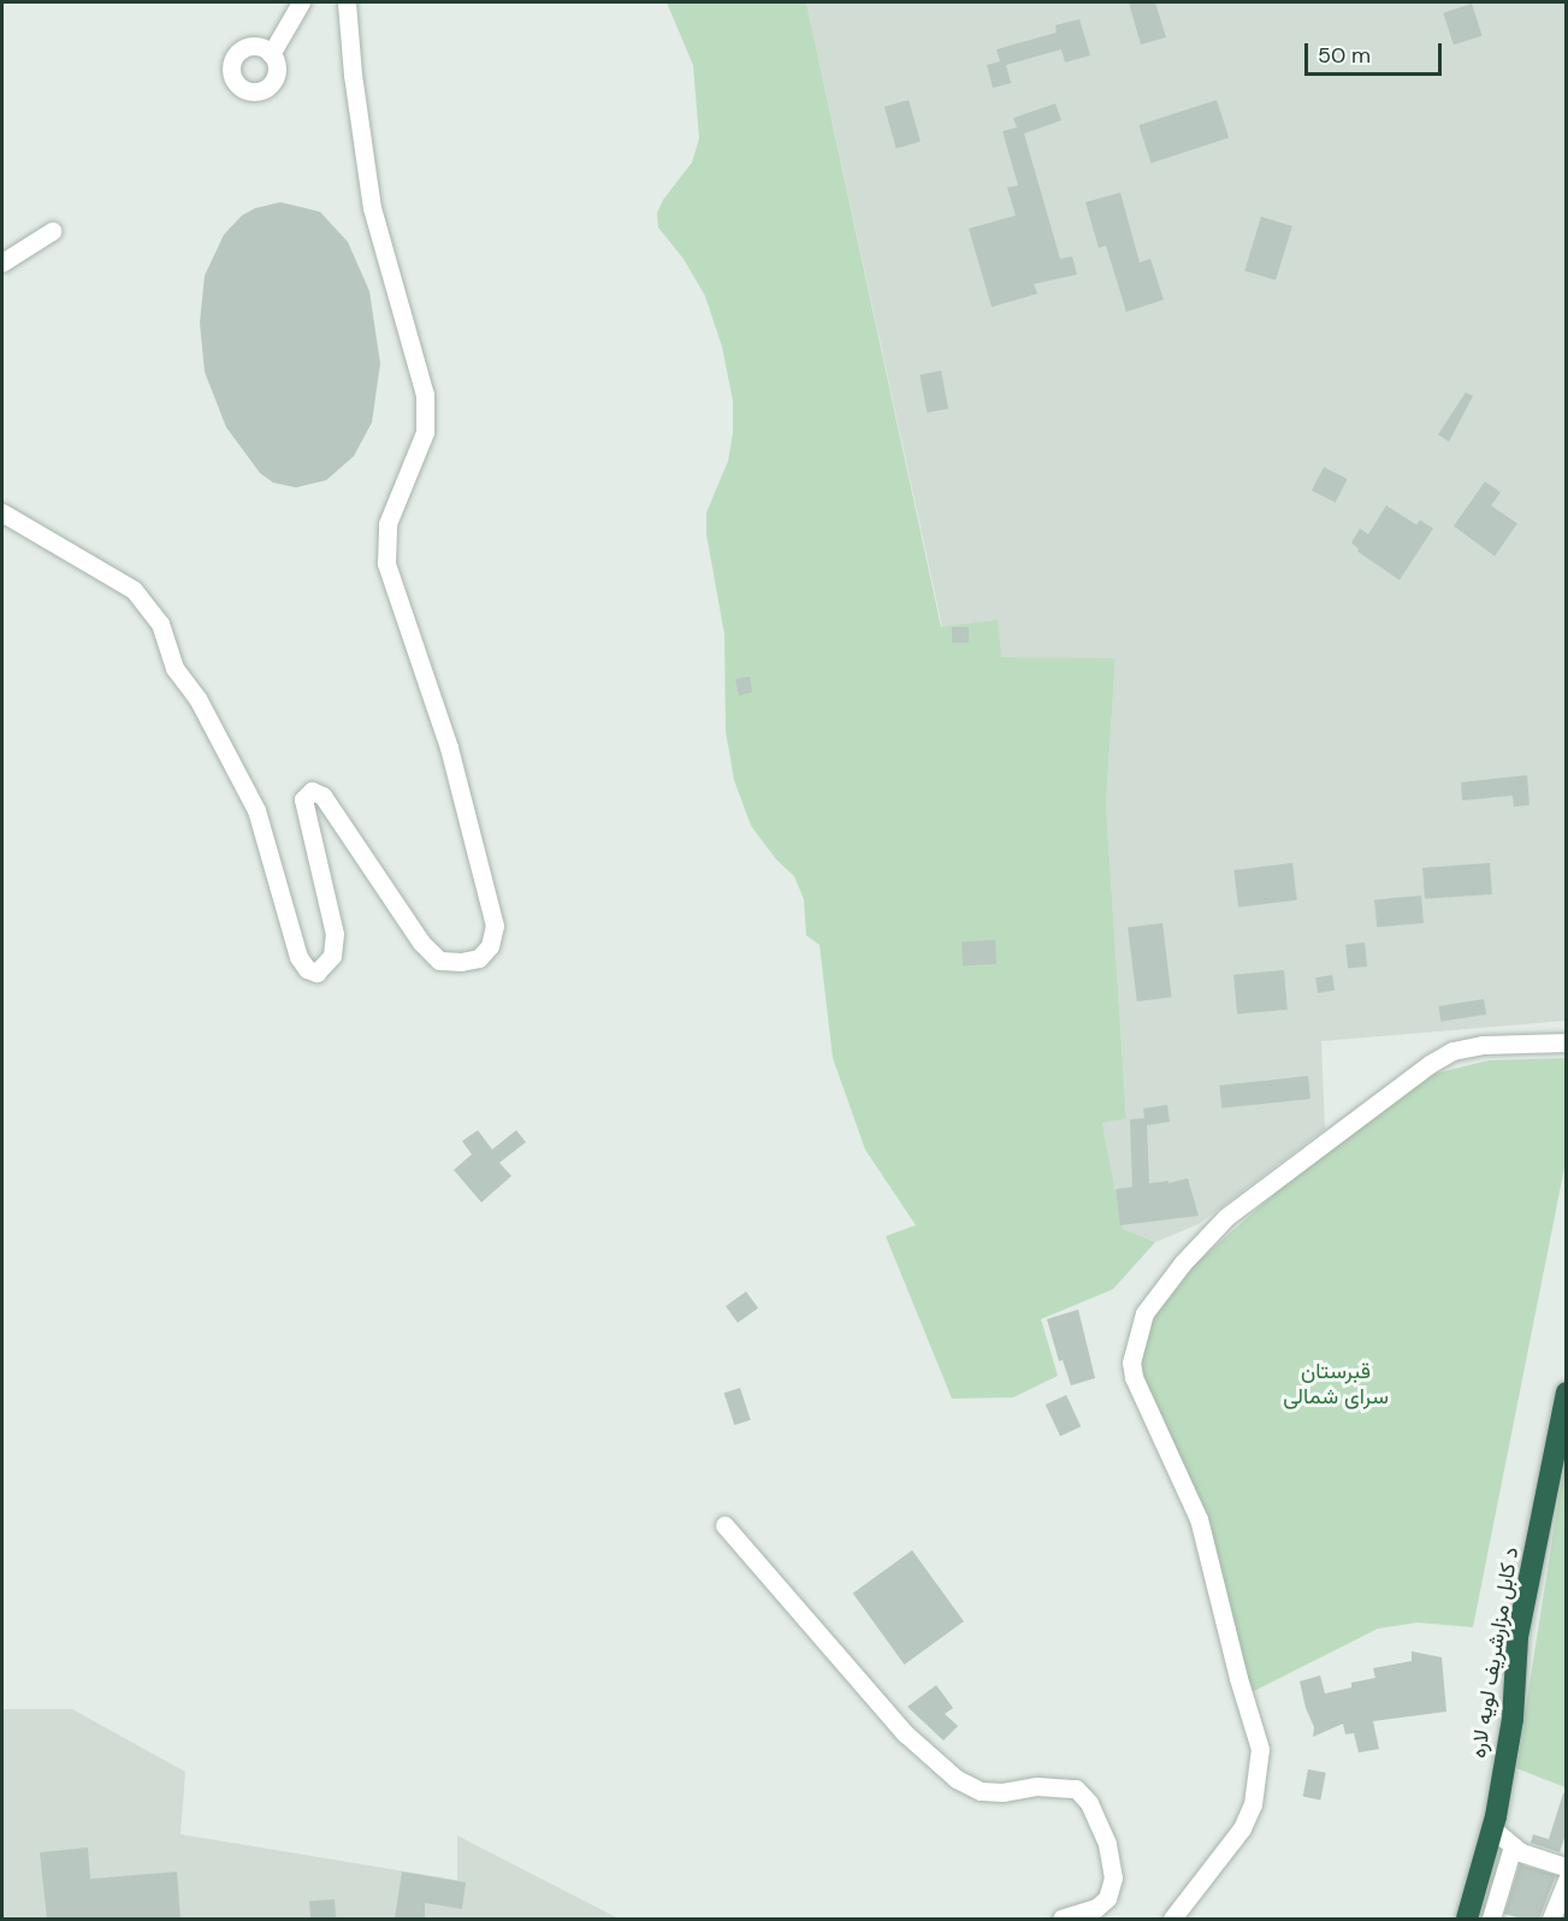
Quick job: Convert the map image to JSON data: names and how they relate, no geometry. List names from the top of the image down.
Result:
{
  "streets": {
    "highway": ["د کابل مزارشریف لویه لاره"]
  },
  "parks": ["قبرستان سرای شمالی"],
  "scale_bar": "50 m"
}
